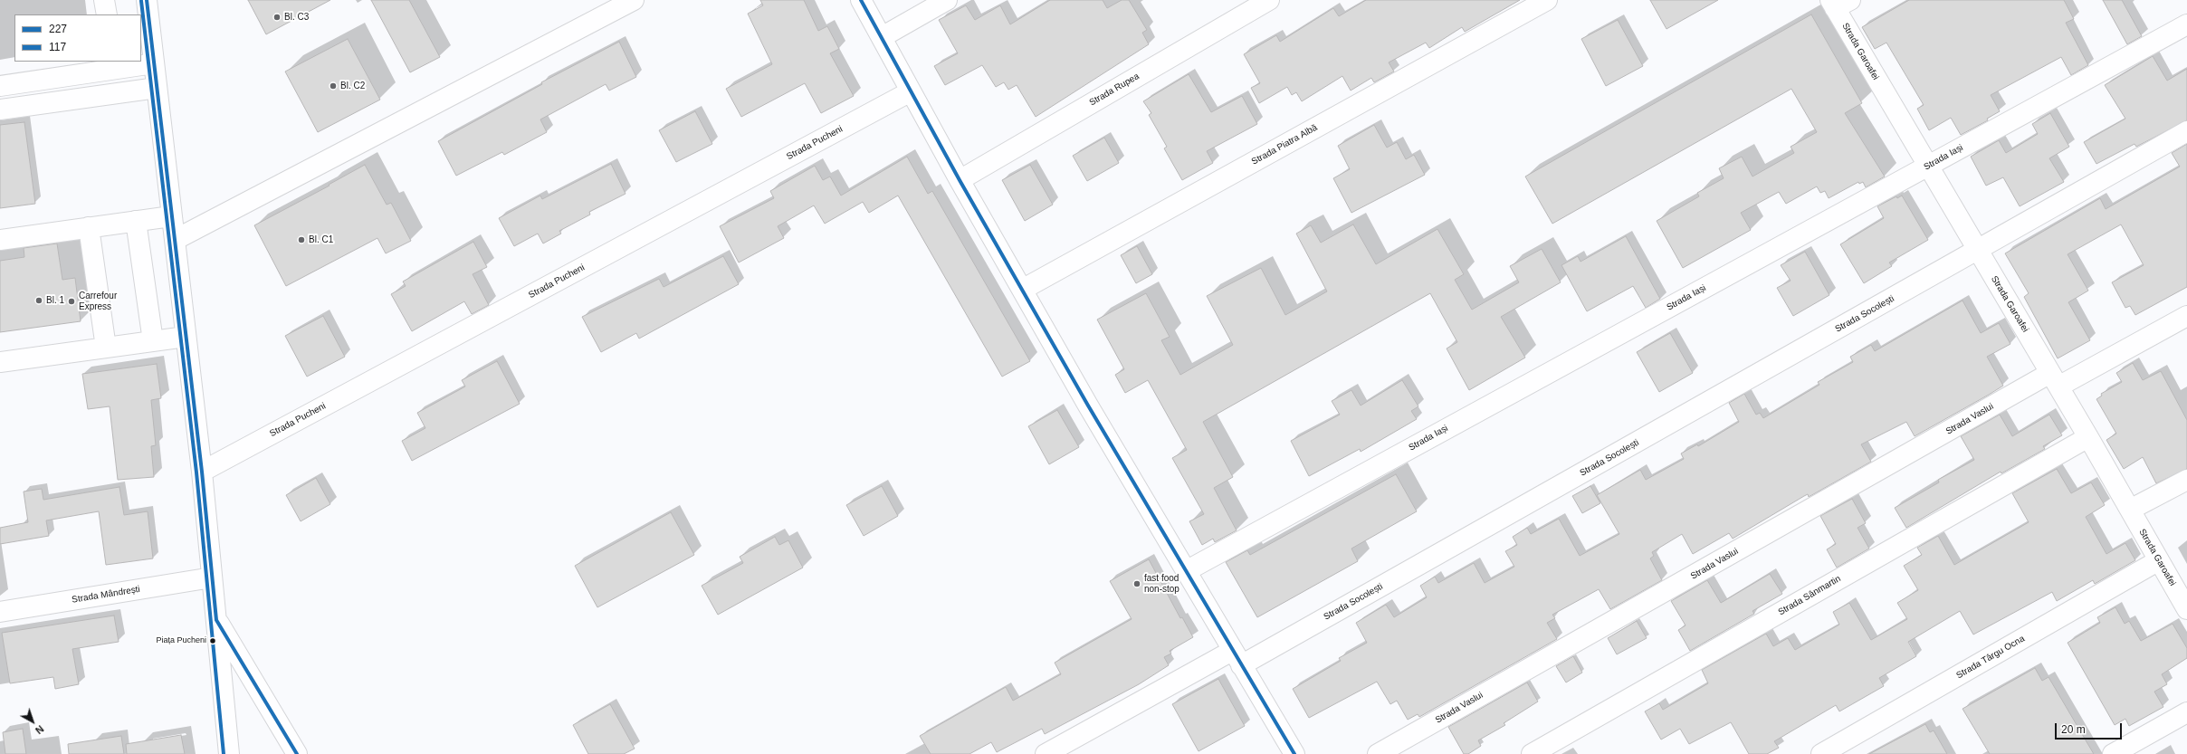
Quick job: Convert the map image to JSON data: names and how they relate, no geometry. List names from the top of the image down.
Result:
{
  "streets": {
    "street": [
      "Strada Garoafei",
      "Strada Rupea",
      "Strada Pucheni",
      "Strada Piatra Albă",
      "Strada Iași",
      "Strada Socolești",
      "Strada Vaslui",
      "Strada Mândrești",
      "Strada Sânmartin",
      "Strada Târgu Ocna"
    ]
  },
  "crossings": [
    ["Strada Garoafei", "Strada Iași"],
    ["Strada Garoafei", "Strada Socolești"],
    ["Strada Garoafei", "Strada Vaslui"],
    ["Strada Garoafei", "Strada Sânmartin"],
    ["Strada Garoafei", "Strada Târgu Ocna"]
  ],
  "places": [
    "Bl. C3",
    "Bl. C2",
    "Bl. C1",
    "Bl. 1",
    "Carrefour Express",
    "fast food non-stop",
    "Piața Pucheni"
  ],
  "lines": ["transit line 227", "transit line 117"],
  "legend": ["227", "117"],
  "scale_bar": "20 m",
  "north": "bottom right"
}
